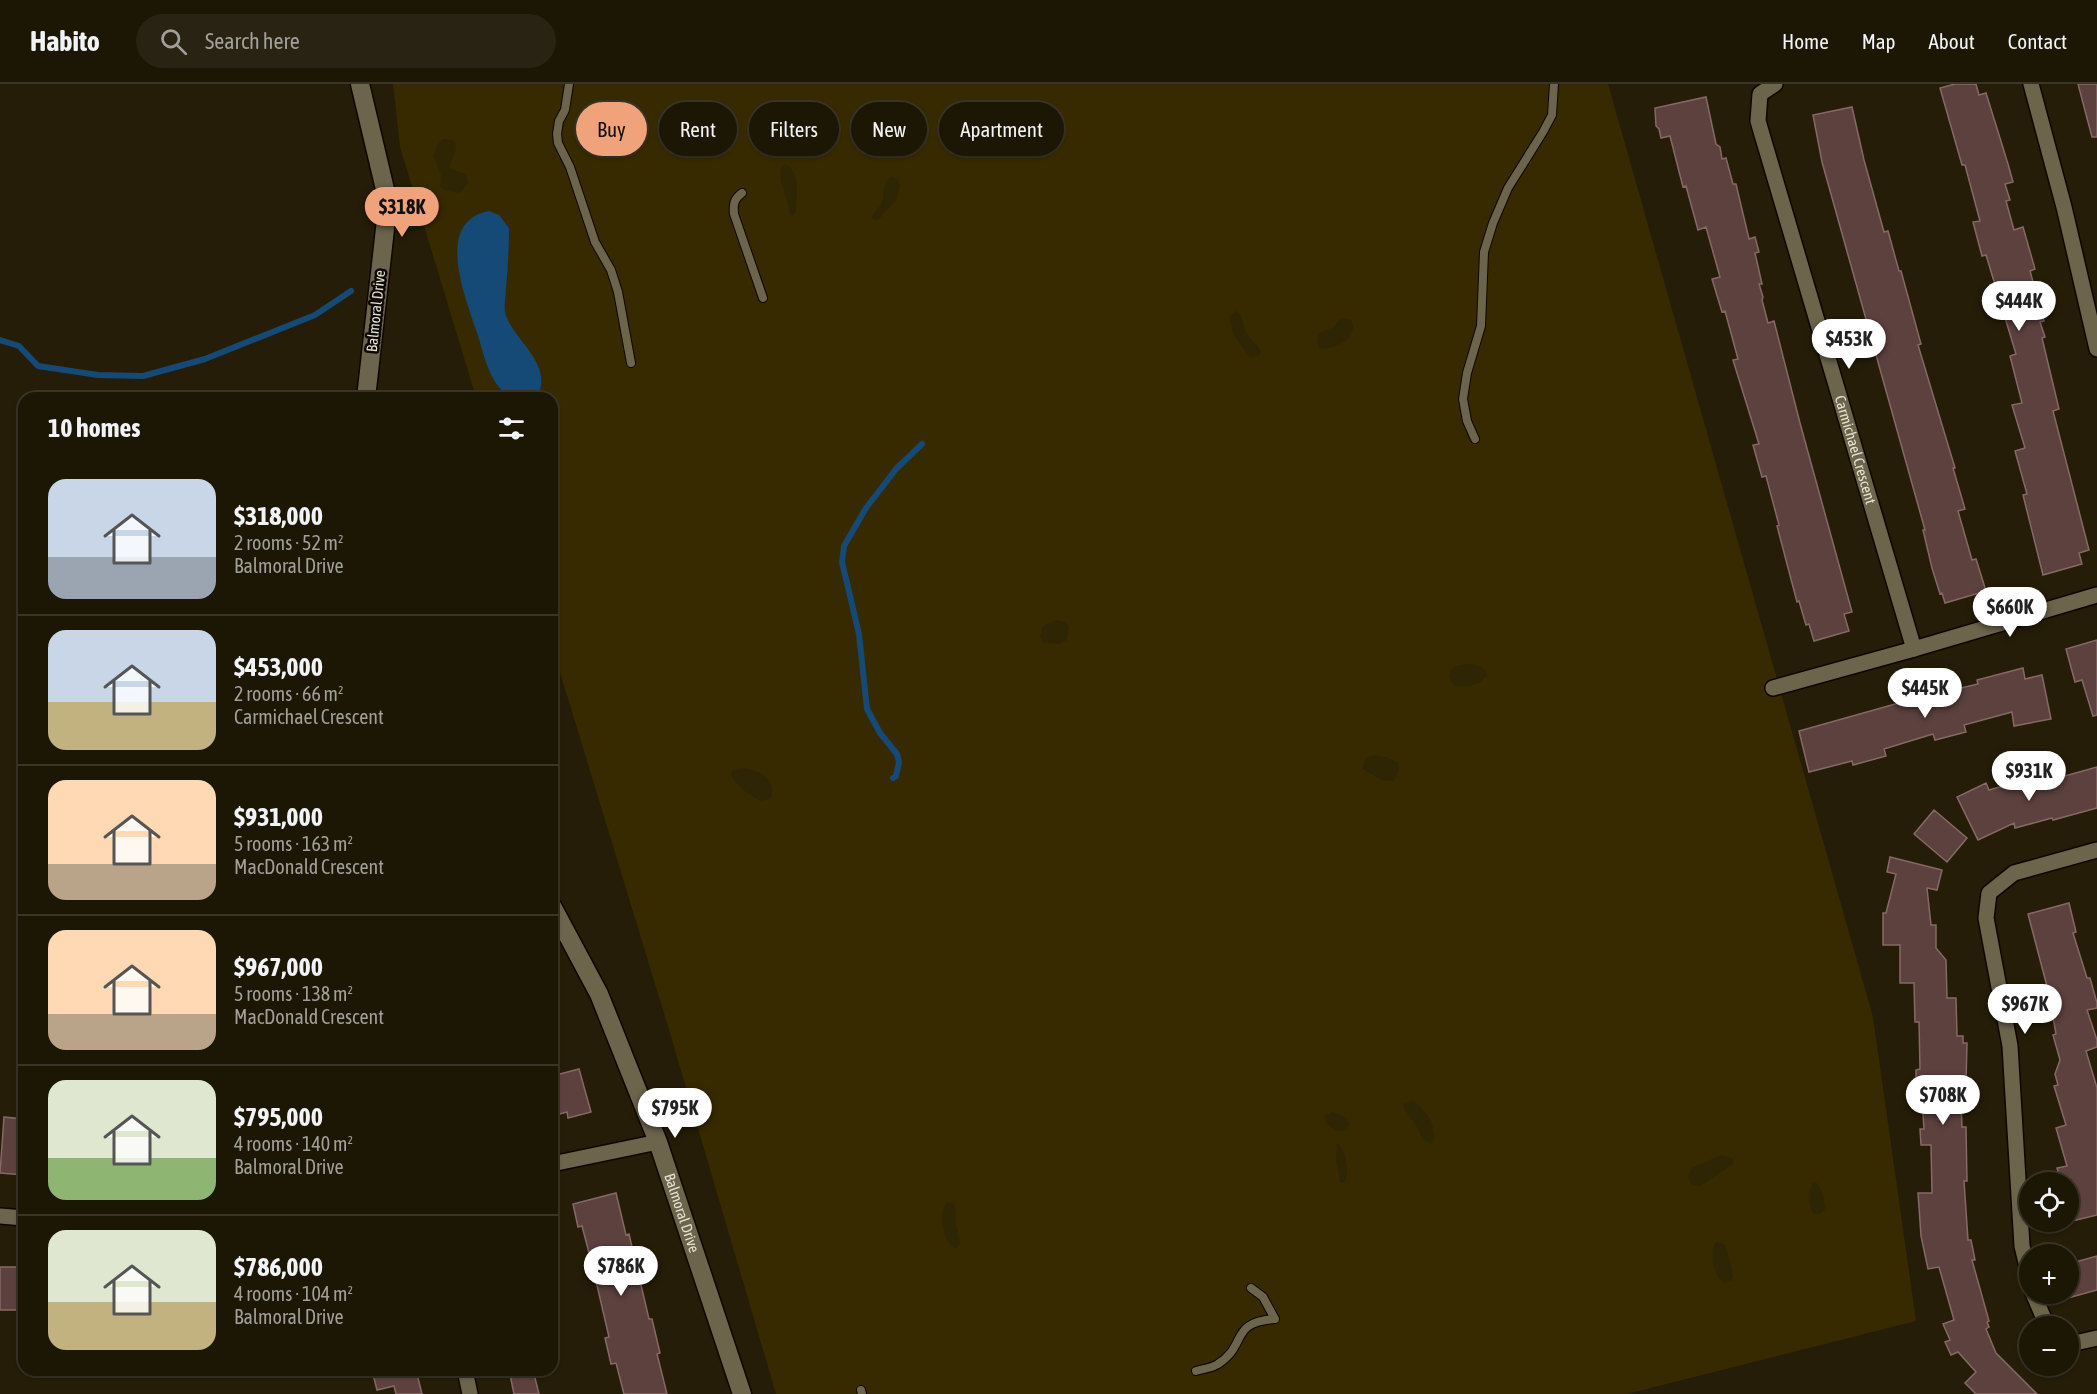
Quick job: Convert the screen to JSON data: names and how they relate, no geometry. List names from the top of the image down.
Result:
{
  "streets": {
    "street": ["Balmoral Drive", "Carmichael Crescent"]
  },
  "page": {
    "header": "Habito",
    "search": "Search here",
    "nav": [
      "Home",
      "Map",
      "About",
      "Contact"
    ],
    "chip": [
      "Buy",
      "Rent",
      "Filters",
      "New",
      "Apartment"
    ],
    "price": [
      "$318K",
      "$444K",
      "$453K",
      "$660K",
      "$445K",
      "$931K",
      "$967K",
      "$708K",
      "$795K",
      "$786K"
    ],
    "heading": "10 homes",
    "list": [
      {
        "name": "$318,000",
        "note": "2 rooms · 52 m² · Balmoral Drive"
      },
      {
        "name": "$453,000",
        "note": "2 rooms · 66 m² · Carmichael Crescent"
      },
      {
        "name": "$931,000",
        "note": "5 rooms · 163 m² · MacDonald Crescent"
      },
      {
        "name": "$967,000",
        "note": "5 rooms · 138 m² · MacDonald Crescent"
      },
      {
        "name": "$795,000",
        "note": "4 rooms · 140 m² · Balmoral Drive"
      },
      {
        "name": "$786,000",
        "note": "4 rooms · 104 m² · Balmoral Drive"
      }
    ],
    "map_buttons": ["+", "−"]
  }
}
